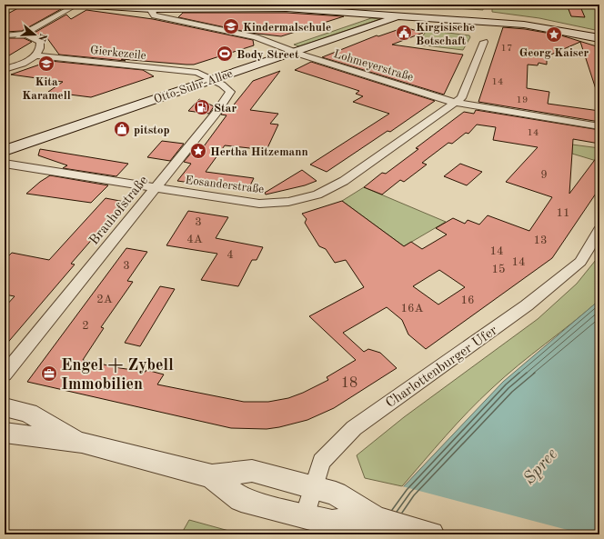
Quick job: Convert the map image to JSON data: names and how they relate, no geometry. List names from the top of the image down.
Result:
{
  "streets": {
    "main road": ["Otto-Suhr-Allee"],
    "street": [
      "Gierkezeile",
      "Lohmeyerstraße",
      "Eosanderstraße",
      "Brauhofstraße",
      "Charlottenburger Ufer"
    ]
  },
  "crossings": [
    ["Gierkezeile", "Otto-Suhr-Allee"],
    ["Lohmeyerstraße", "Otto-Suhr-Allee"],
    ["Lohmeyerstraße", "Eosanderstraße"],
    ["Otto-Suhr-Allee", "Brauhofstraße"],
    ["Eosanderstraße", "Brauhofstraße"]
  ],
  "water": ["Spree"],
  "places": {
    "school or university": ["Kindermalschule", "Kita Karamell"],
    "public building": ["Kirgisische Botschaft"],
    "place": ["Georg Kaiser", "Hertha Hitzemann"],
    "sports": ["Body Street"],
    "fuel station": ["Star"],
    "shop": ["pitstop"],
    "office": ["Engel + Zybell Immobilien"]
  },
  "house_numbers": [
    "17",
    "14",
    "19",
    "14",
    "9",
    "11",
    "3",
    "4A",
    "13",
    "14",
    "4",
    "14",
    "3",
    "15",
    "2A",
    "16",
    "16A",
    "2",
    "18"
  ],
  "north": "right"
}
